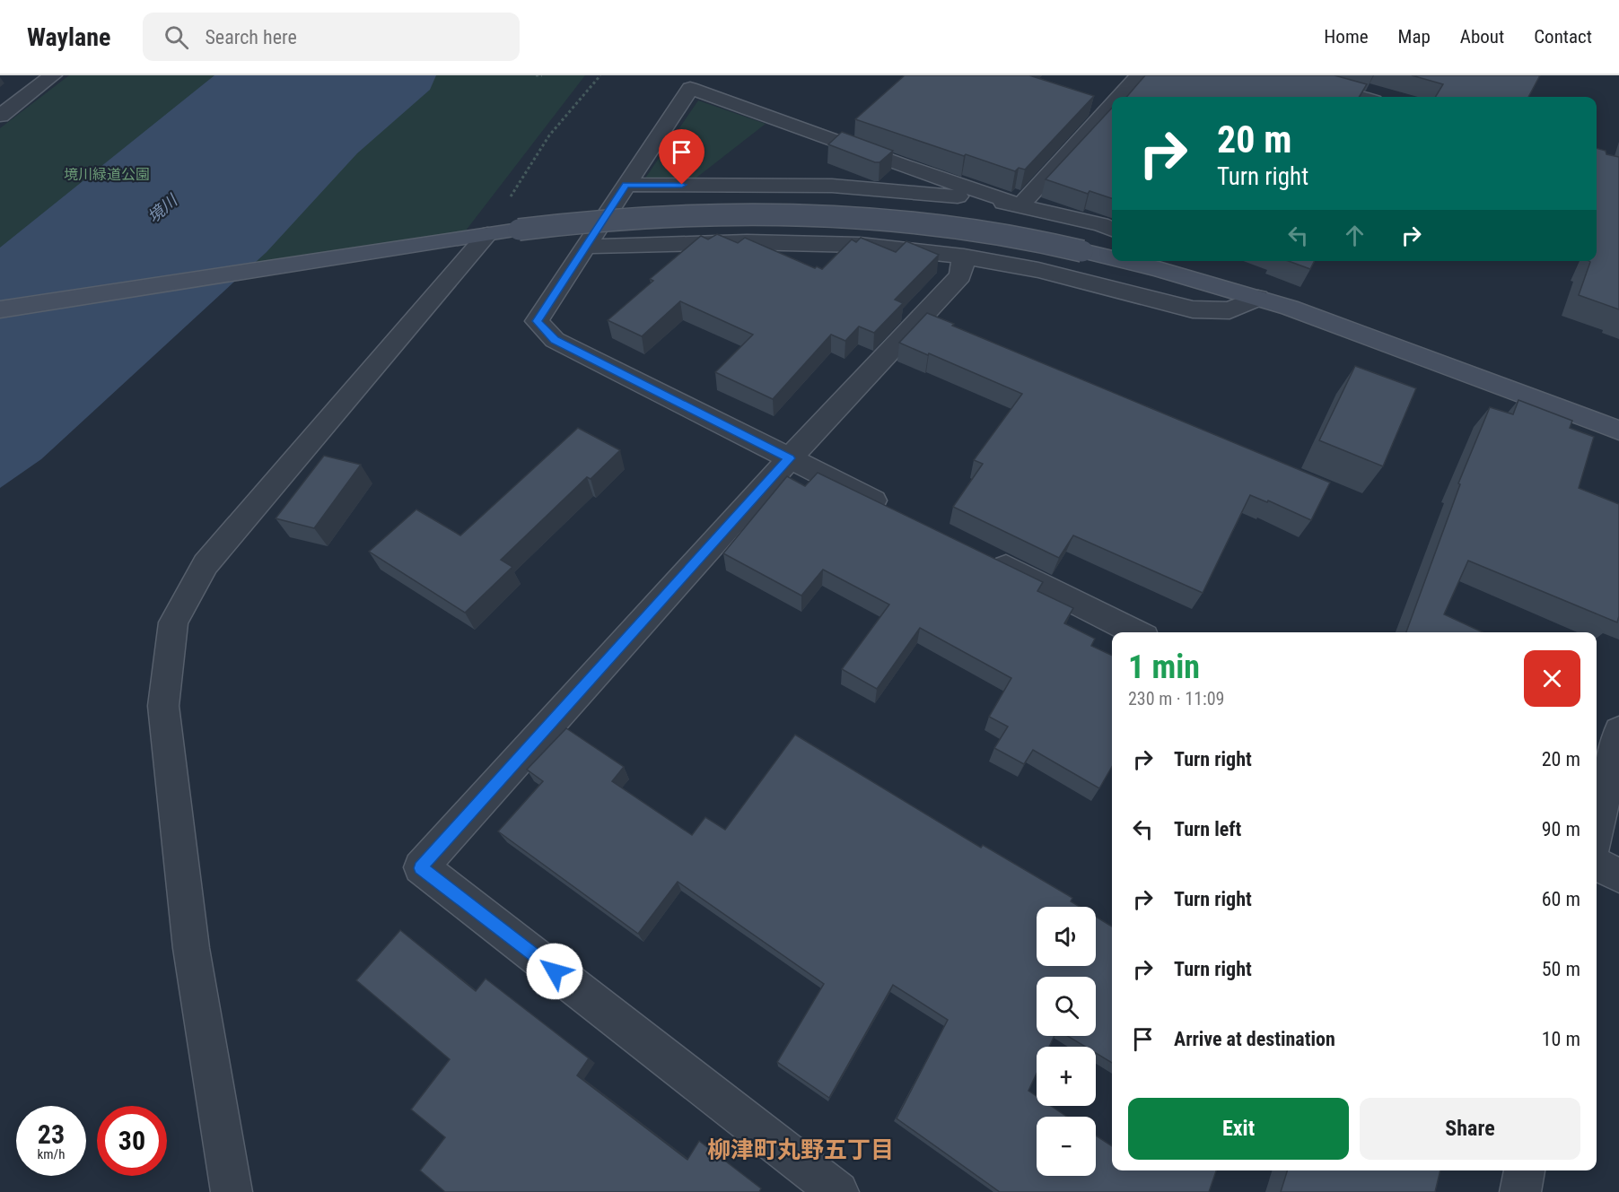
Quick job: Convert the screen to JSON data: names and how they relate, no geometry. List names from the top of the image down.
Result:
{
  "districts": ["柳津町丸野五丁目"],
  "water": ["境川"],
  "parks": ["境川緑道公園"],
  "page": {
    "header": "Waylane",
    "search": "Search here",
    "nav": [
      "Home",
      "Map",
      "About",
      "Contact"
    ],
    "turn": ["20 m", "Turn right"],
    "heading": ["1 min", "230 m · 11:09"],
    "list": [
      {
        "name": "Turn right",
        "value": "20 m"
      },
      {
        "name": "Turn left",
        "value": "90 m"
      },
      {
        "name": "Turn right",
        "value": "60 m"
      },
      {
        "name": "Turn right",
        "value": "50 m"
      },
      {
        "name": "Arrive at destination",
        "value": "10 m"
      }
    ],
    "map_buttons": ["+", "−"],
    "buttons": ["Exit", "Share"],
    "speed": "23 km/h",
    "limit": "30"
  }
}
